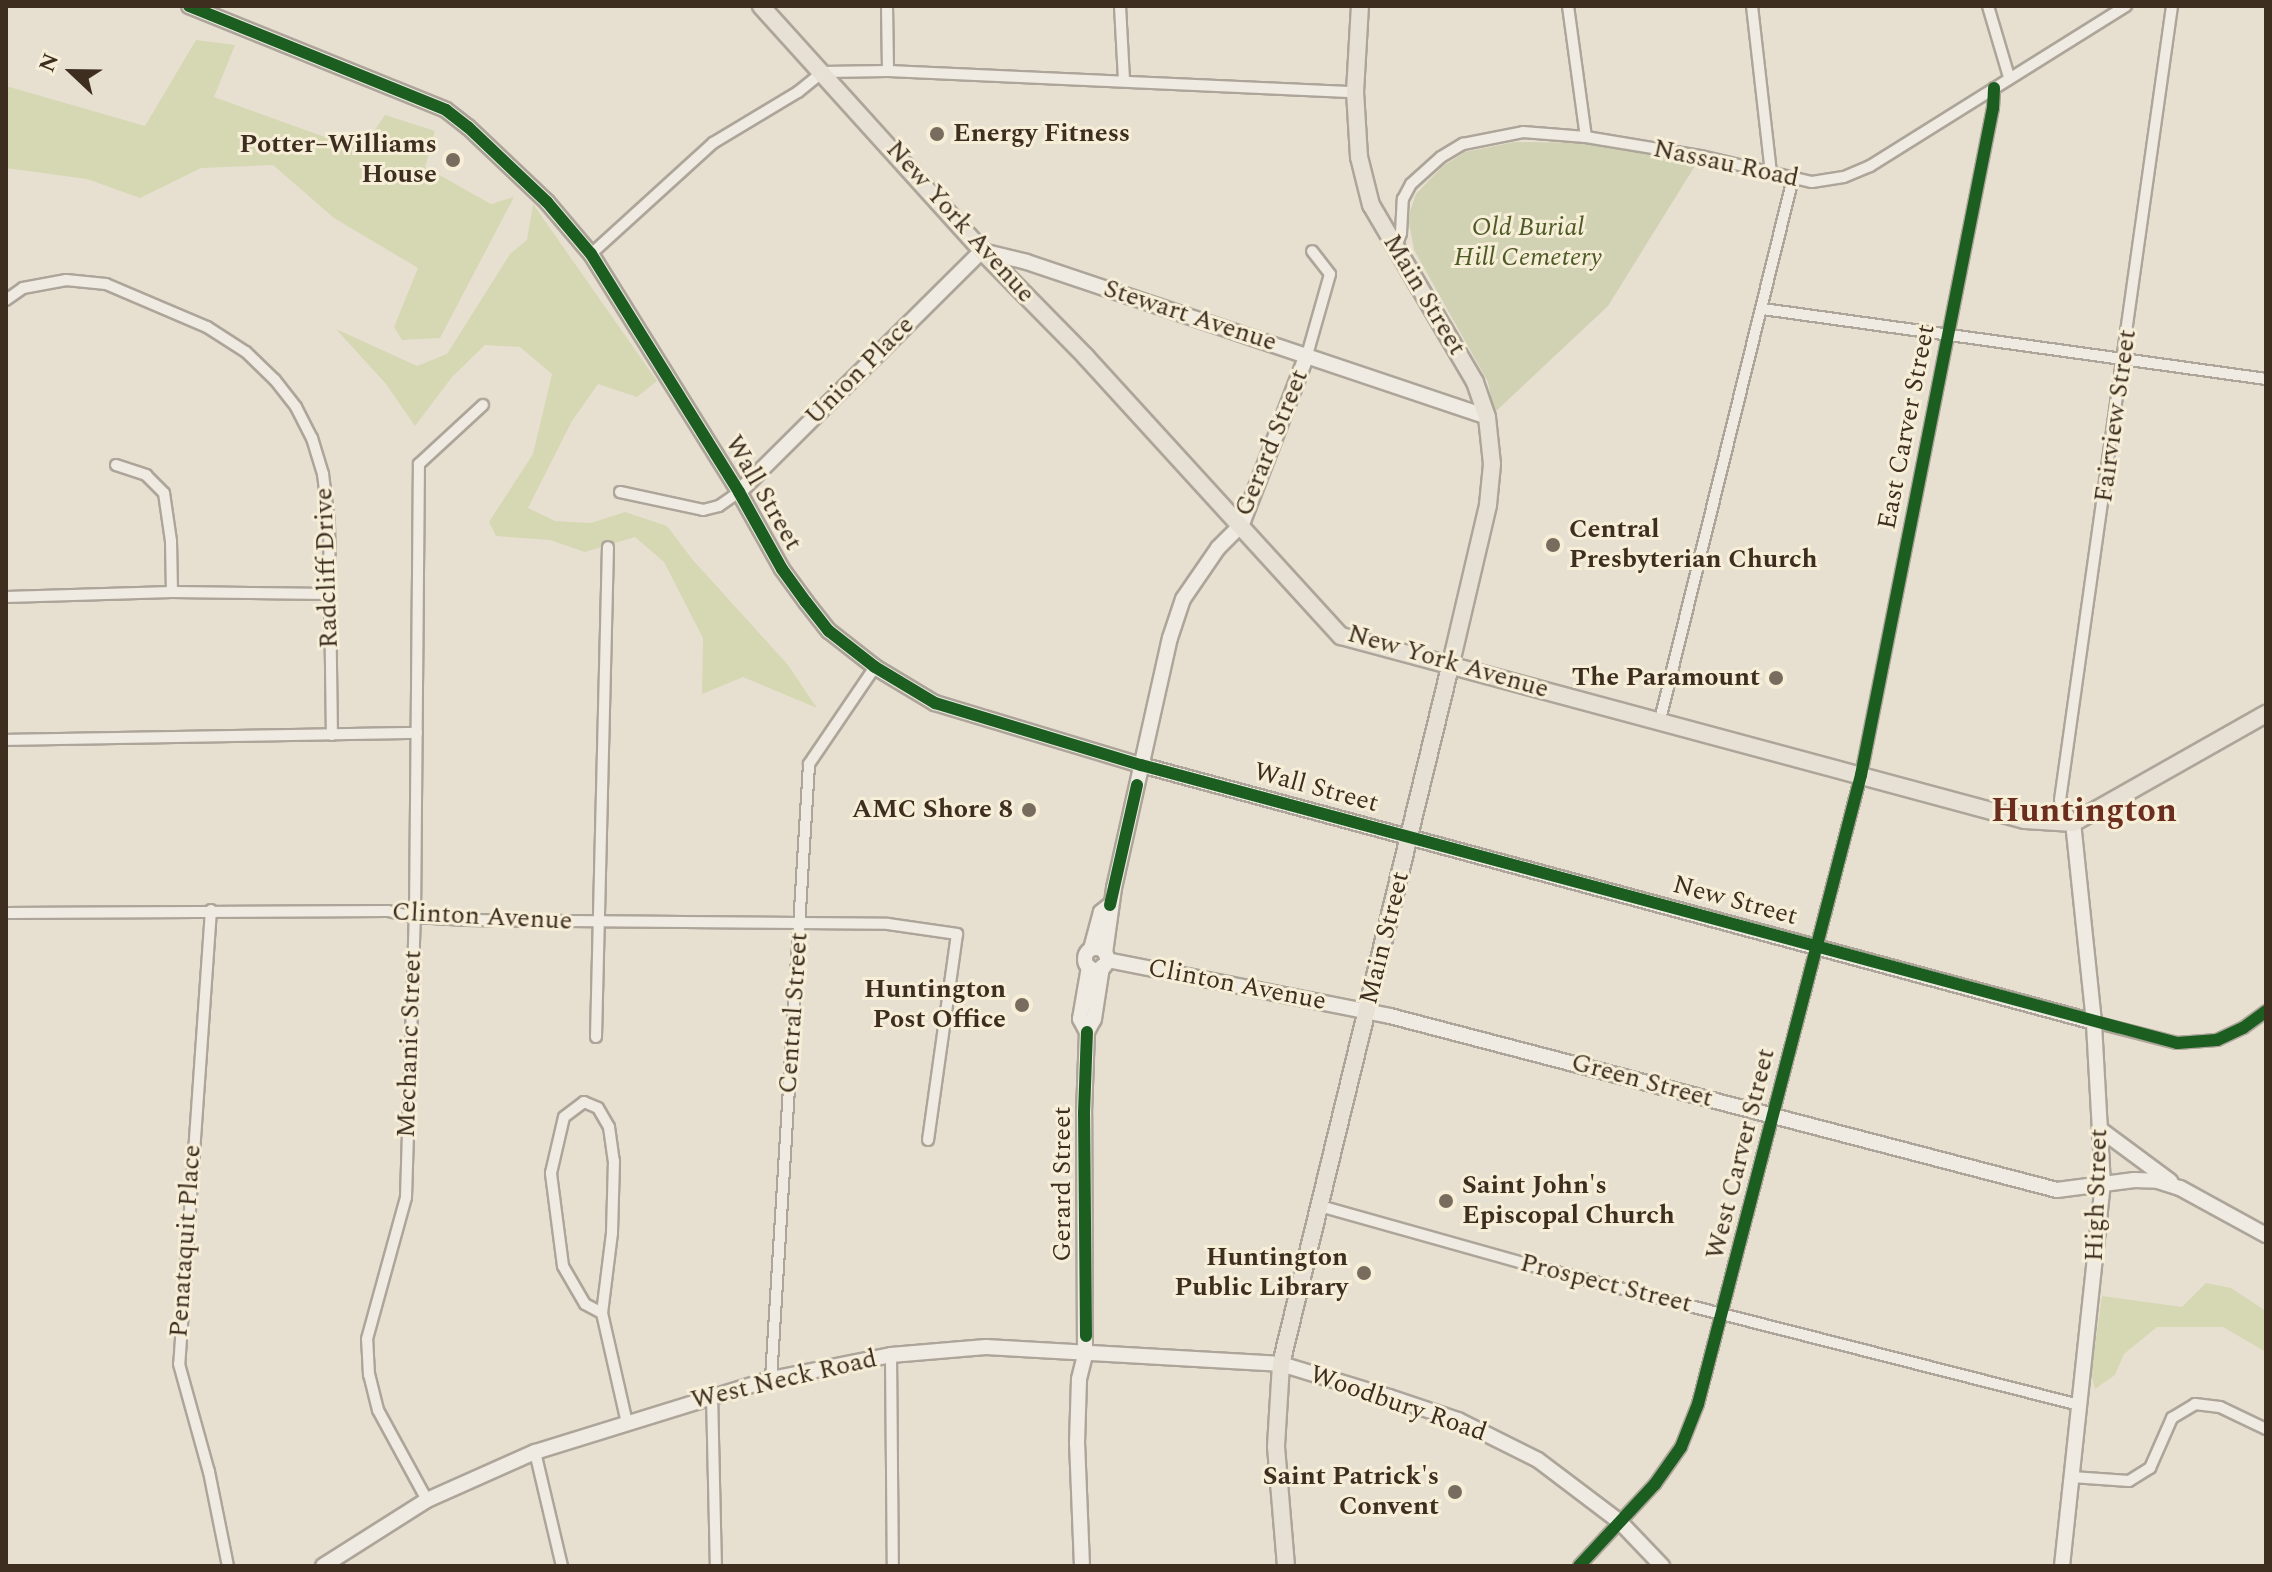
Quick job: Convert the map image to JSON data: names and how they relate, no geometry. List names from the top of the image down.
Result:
{
  "streets": {
    "main road": ["New York Avenue", "Main Street"],
    "street": [
      "Nassau Road",
      "Stewart Avenue",
      "Union Place",
      "Fairview Street",
      "East Carver Street",
      "Gerard Street",
      "Wall Street",
      "Radcliff Drive",
      "New Street",
      "Clinton Avenue",
      "Central Street",
      "Mechanic Street",
      "Green Street",
      "West Carver Street",
      "High Street",
      "Penataquit Place",
      "Prospect Street",
      "West Neck Road",
      "Woodbury Road"
    ]
  },
  "crossings": [
    ["Nassau Road", "Main Street"],
    ["Nassau Road", "East Carver Street"],
    ["New York Avenue", "Main Street"],
    ["New York Avenue", "Stewart Avenue"],
    ["New York Avenue", "Union Place"],
    ["New York Avenue", "Fairview Street"],
    ["New York Avenue", "East Carver Street"],
    ["New York Avenue", "Gerard Street"],
    ["New York Avenue", "West Carver Street"],
    ["New York Avenue", "High Street"],
    ["Main Street", "Stewart Avenue"],
    ["Main Street", "Wall Street"],
    ["Main Street", "New Street"],
    ["Main Street", "Clinton Avenue"],
    ["Main Street", "Green Street"],
    ["Main Street", "Prospect Street"],
    ["Main Street", "West Neck Road"],
    ["Main Street", "Woodbury Road"],
    ["Stewart Avenue", "Union Place"],
    ["Stewart Avenue", "Gerard Street"],
    ["Union Place", "Wall Street"],
    ["Fairview Street", "High Street"],
    ["East Carver Street", "West Carver Street"],
    ["Gerard Street", "Wall Street"],
    ["Gerard Street", "Clinton Avenue"],
    ["Gerard Street", "West Neck Road"],
    ["Wall Street", "New Street"],
    ["Wall Street", "Central Street"],
    ["New Street", "West Carver Street"],
    ["New Street", "High Street"],
    ["Clinton Avenue", "Central Street"],
    ["Clinton Avenue", "Mechanic Street"],
    ["Clinton Avenue", "Green Street"],
    ["Clinton Avenue", "Penataquit Place"],
    ["Central Street", "West Neck Road"],
    ["Mechanic Street", "West Neck Road"],
    ["Green Street", "West Carver Street"],
    ["Green Street", "High Street"],
    ["West Carver Street", "Prospect Street"],
    ["West Carver Street", "Woodbury Road"],
    ["High Street", "Prospect Street"],
    ["West Neck Road", "Woodbury Road"]
  ],
  "districts": ["Huntington"],
  "parks": ["Old Burial Hill Cemetery"],
  "places": [
    "Energy Fitness",
    "Potter–Williams House",
    "Central Presbyterian Church",
    "The Paramount",
    "AMC Shore 8",
    "Huntington Post Office",
    "Saint John's Episcopal Church",
    "Huntington Public Library",
    "Saint Patrick's Convent"
  ],
  "north": "left"
}
